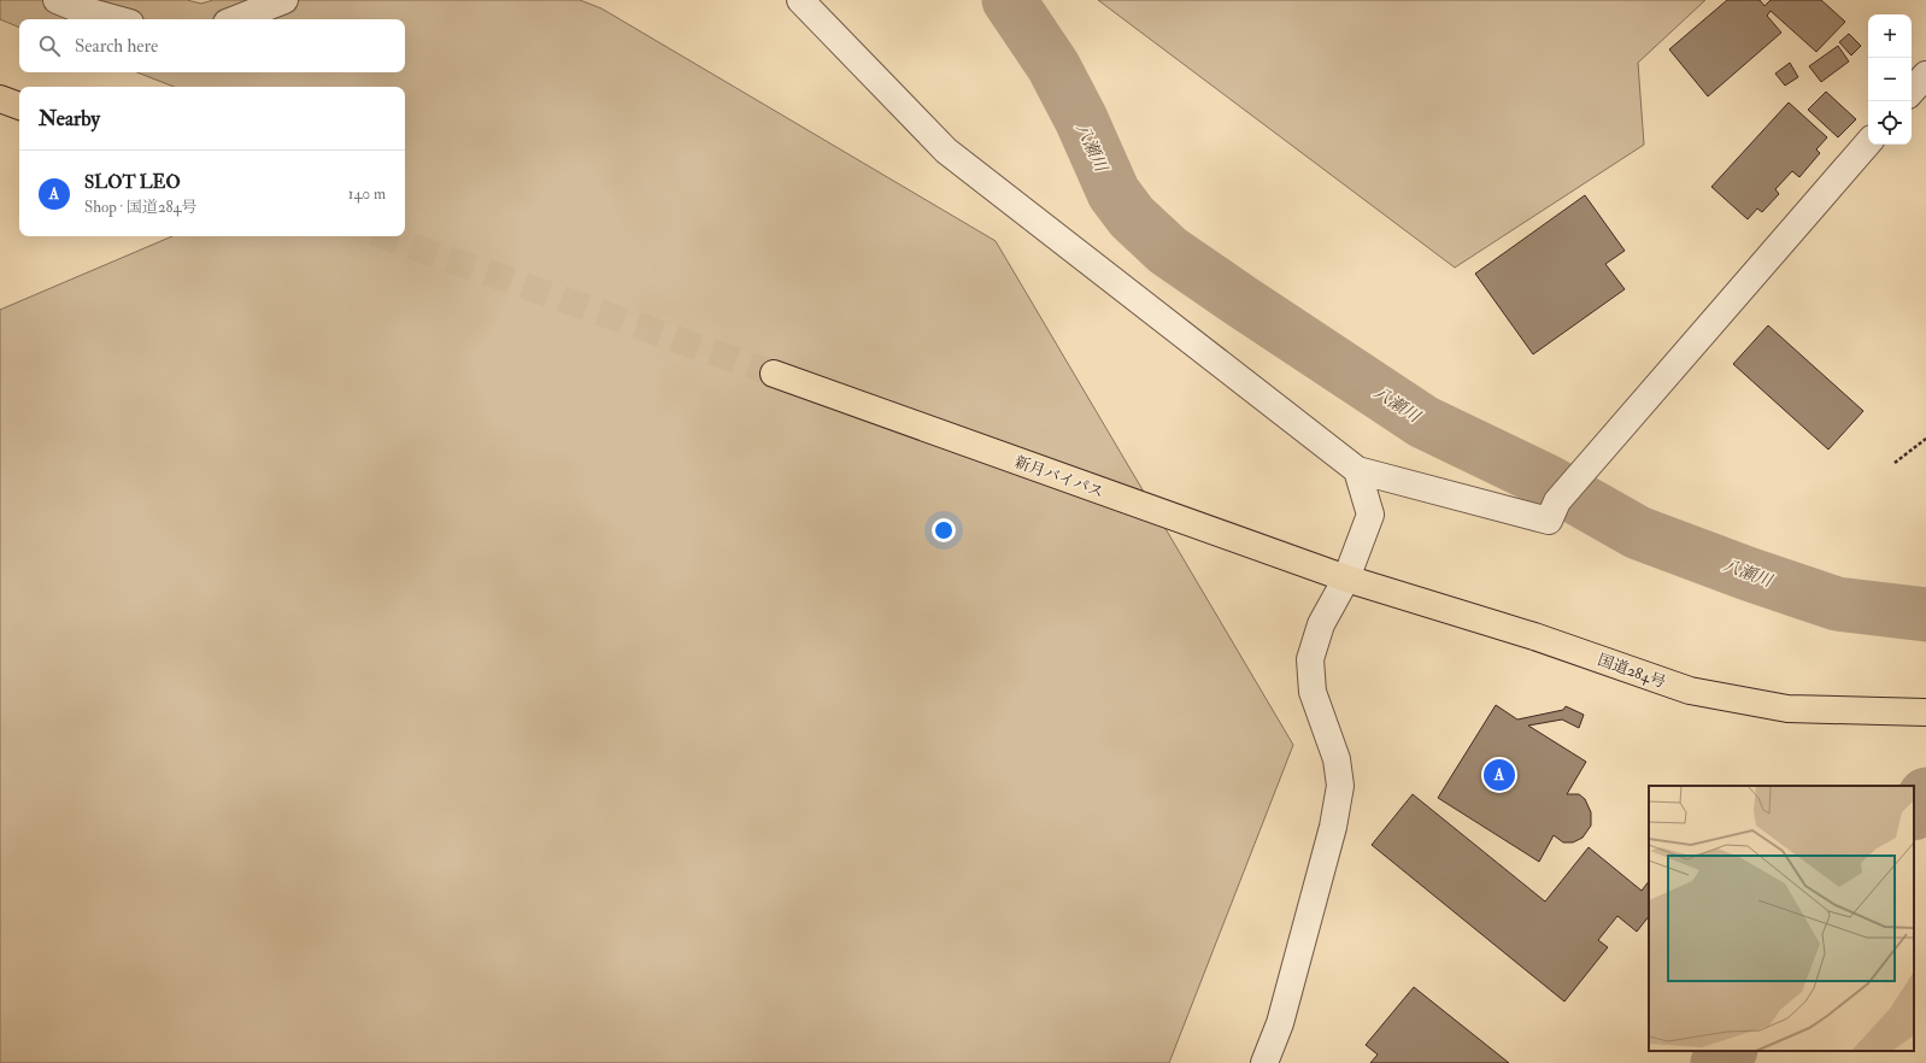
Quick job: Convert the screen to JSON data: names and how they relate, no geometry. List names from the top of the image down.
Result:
{
  "streets": {
    "highway": ["新月バイパス", "国道284号"]
  },
  "crossings": [
    ["新月バイパス", "国道284号"]
  ],
  "water": ["八瀬川"],
  "page": {
    "map_buttons": ["+", "−"],
    "search": "Search here",
    "heading": "Nearby",
    "list": [
      {
        "mark": "A",
        "name": "SLOT LEO",
        "note": "Shop · 国道284号",
        "value": "140 m"
      }
    ],
    "pins": "A"
  }
}
